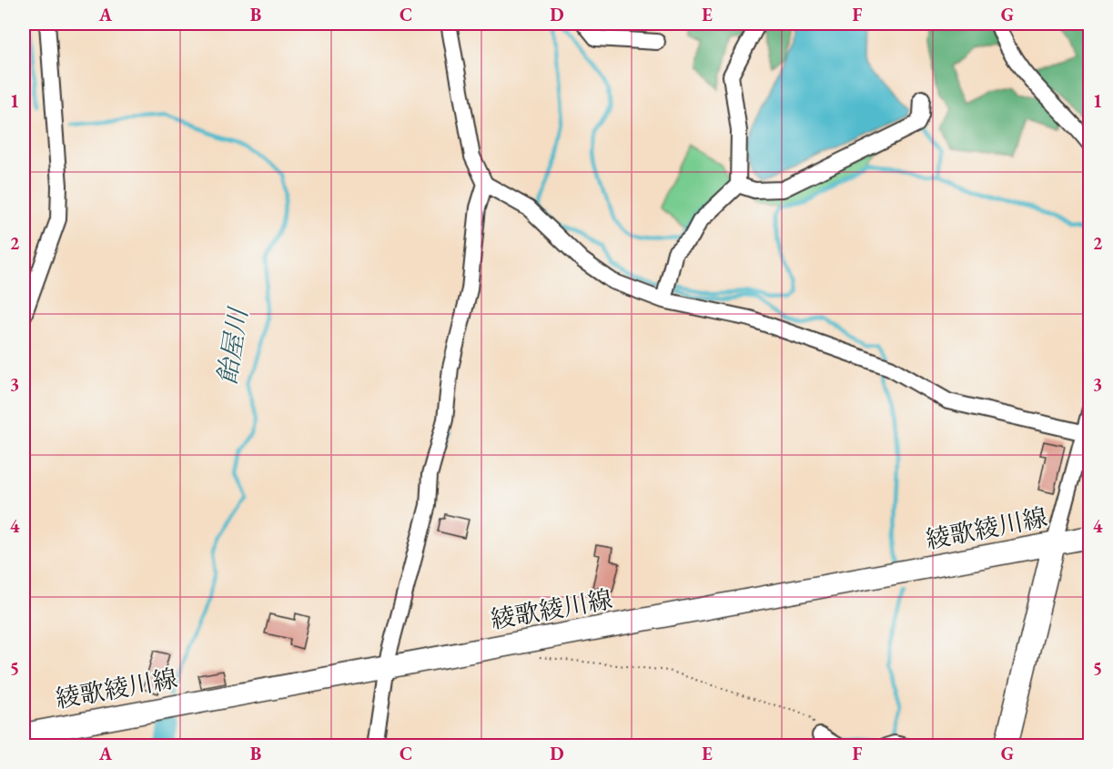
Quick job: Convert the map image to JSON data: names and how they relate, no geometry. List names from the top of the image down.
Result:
{
  "streets": {
    "main road": ["綾歌綾川線"]
  },
  "water": ["飴屋川"],
  "grid": {
    "columns": [
      "A",
      "B",
      "C",
      "D",
      "E",
      "F",
      "G"
    ],
    "rows": [
      "1",
      "2",
      "3",
      "4",
      "5"
    ]
  }
}
